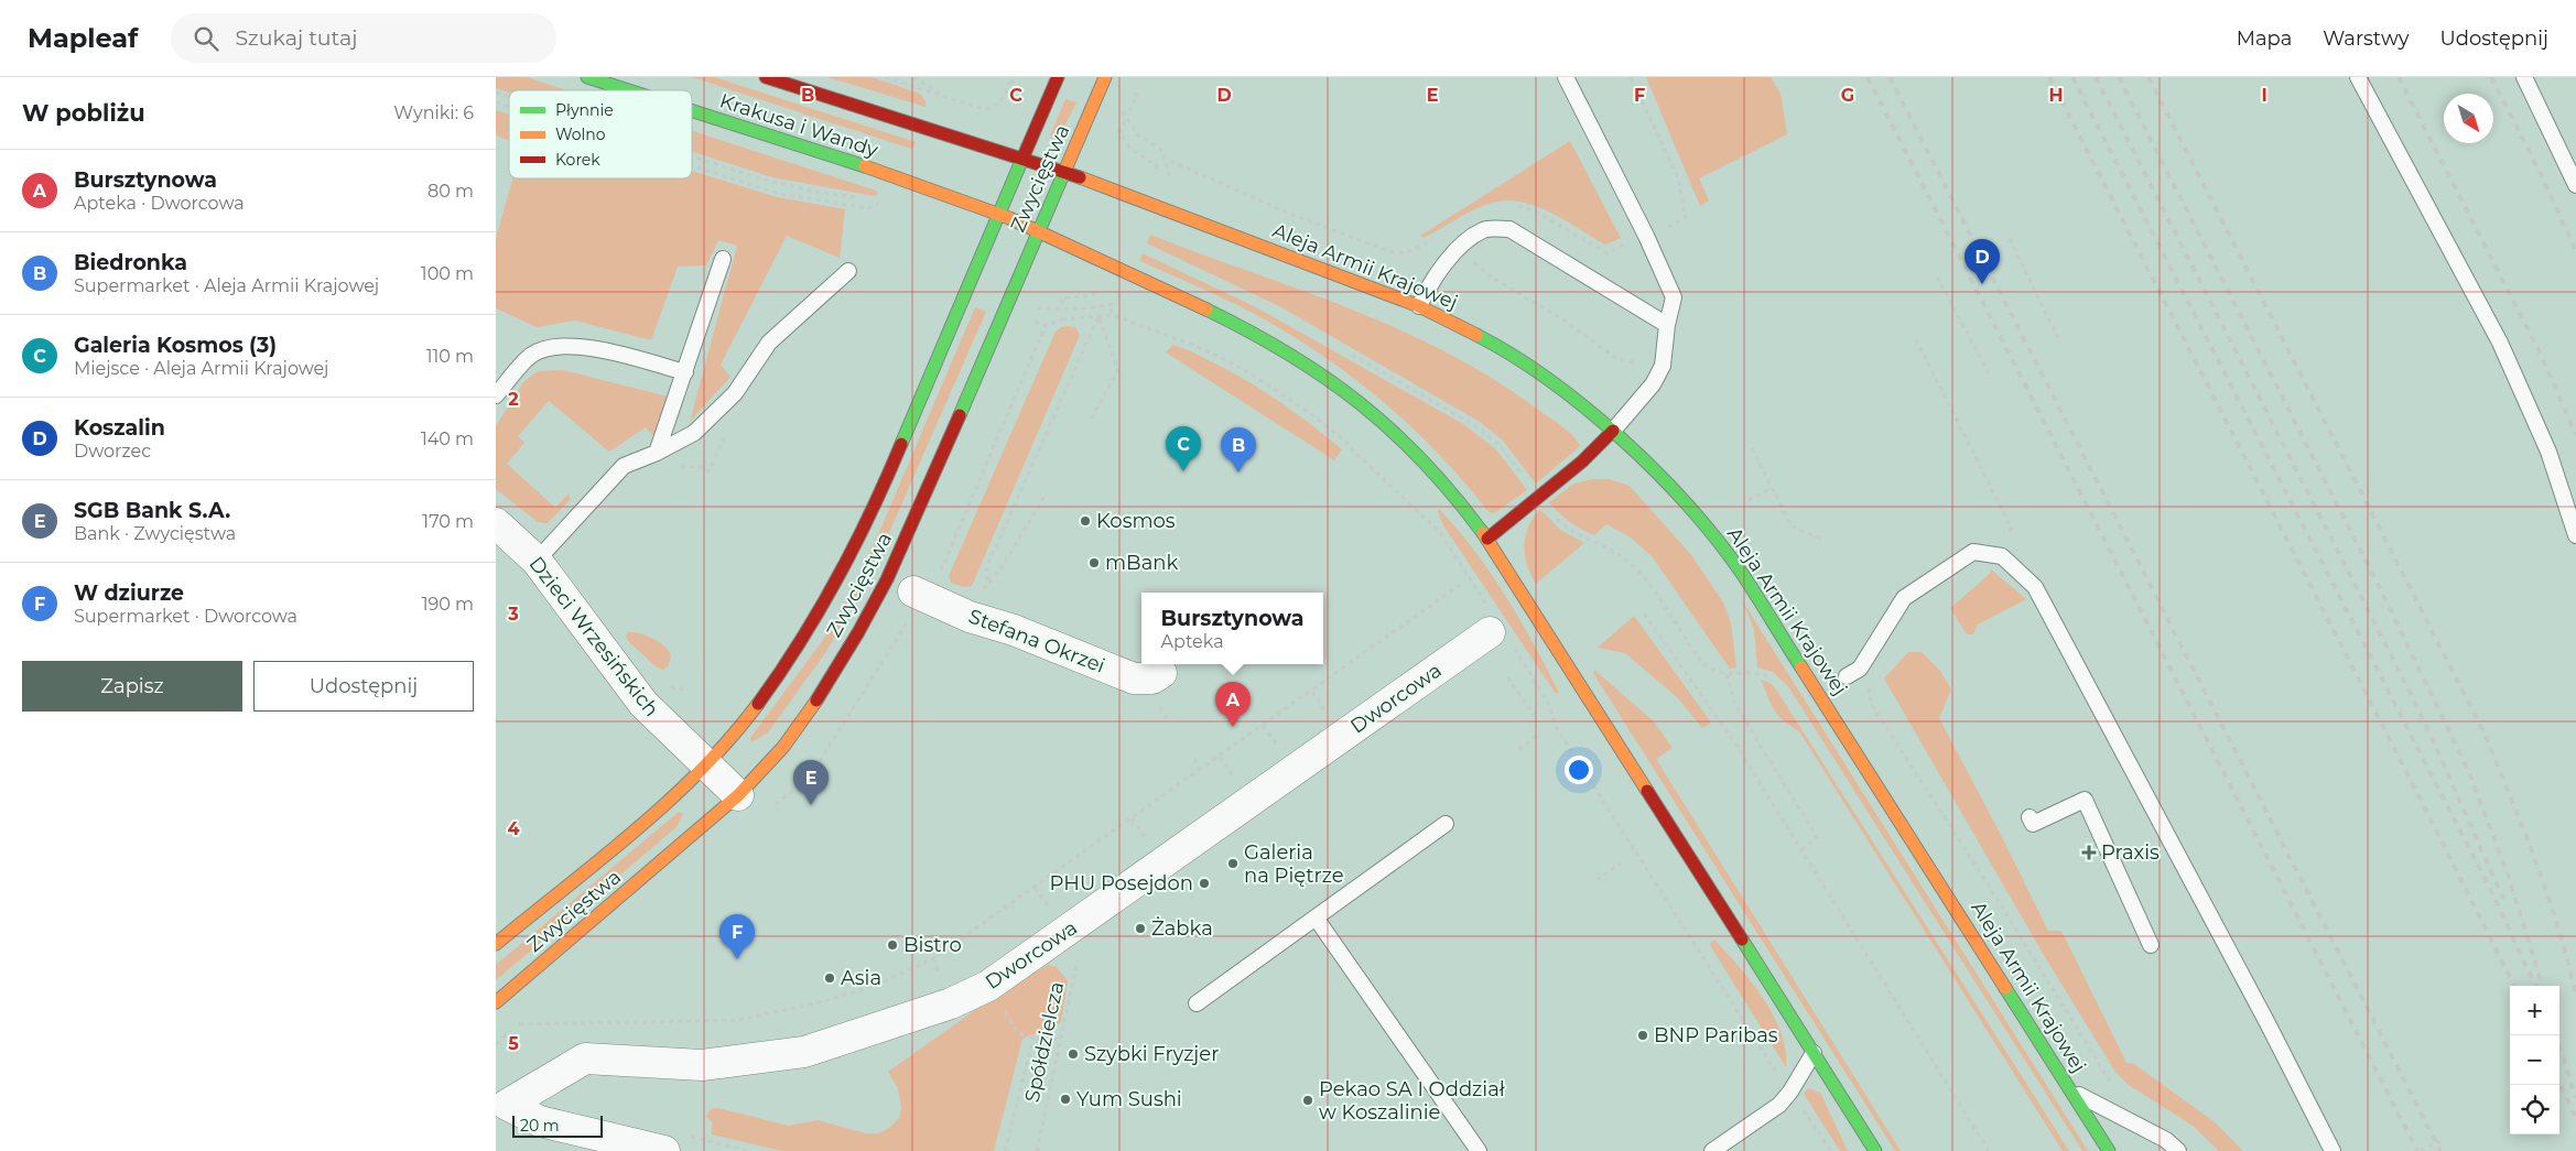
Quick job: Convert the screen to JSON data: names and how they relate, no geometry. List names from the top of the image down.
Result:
{
  "streets": {
    "street": [
      "Krakusa i Wandy",
      "Zwycięstwa",
      "Aleja Armii Krajowej",
      "Dzieci Wrzesińskich",
      "Stefana Okrzei",
      "Dworcowa"
    ],
    "path": ["Spółdzielcza"]
  },
  "crossings": [
    ["Krakusa i Wandy", "Zwycięstwa"],
    ["Krakusa i Wandy", "Aleja Armii Krajowej"],
    ["Zwycięstwa", "Aleja Armii Krajowej"],
    ["Zwycięstwa", "Dzieci Wrzesińskich"],
    ["Dworcowa", "Spółdzielcza"]
  ],
  "places": {
    "other": [
      "Kosmos",
      "mBank",
      "Galeria na Piętrze",
      "PHU Posejdon",
      "Żabka",
      "Bistro",
      "Asia",
      "BNP Paribas",
      "Szybki Fryzjer",
      "Yum Sushi",
      "Pekao SA I Oddział w Koszalinie"
    ],
    "health": ["Praxis"]
  },
  "legend": ["Płynnie", "Wolno", "Korek"],
  "scale_bar": "20 m",
  "north": "bottom right",
  "page": {
    "header": "Mapleaf",
    "search": "Szukaj tutaj",
    "nav": ["Mapa", "Warstwy", "Udostępnij"],
    "heading": ["W pobliżu", "Wyniki: 6"],
    "list": [
      {
        "mark": "A",
        "name": "Bursztynowa",
        "note": "Apteka · Dworcowa",
        "value": "80 m"
      },
      {
        "mark": "B",
        "name": "Biedronka",
        "note": "Supermarket · Aleja Armii Krajowej",
        "value": "100 m"
      },
      {
        "mark": "C",
        "name": "Galeria Kosmos (3)",
        "note": "Miejsce · Aleja Armii Krajowej",
        "value": "110 m"
      },
      {
        "mark": "D",
        "name": "Koszalin",
        "note": "Dworzec",
        "value": "140 m"
      },
      {
        "mark": "E",
        "name": "SGB Bank S.A.",
        "note": "Bank · Zwycięstwa",
        "value": "170 m"
      },
      {
        "mark": "F",
        "name": "W dziurze",
        "note": "Supermarket · Dworcowa",
        "value": "190 m"
      }
    ],
    "pins": [
      "D",
      "C",
      "B",
      "A",
      "E",
      "F"
    ],
    "popup": ["Bursztynowa", "Apteka"],
    "buttons": ["Zapisz", "Udostępnij"],
    "map_buttons": ["+", "−"],
    "scale": "20 m"
  },
  "grid": {
    "columns": [
      "B",
      "C",
      "D",
      "E",
      "F",
      "G",
      "H",
      "I"
    ],
    "rows": [
      "2",
      "3",
      "4",
      "5"
    ]
  }
}
